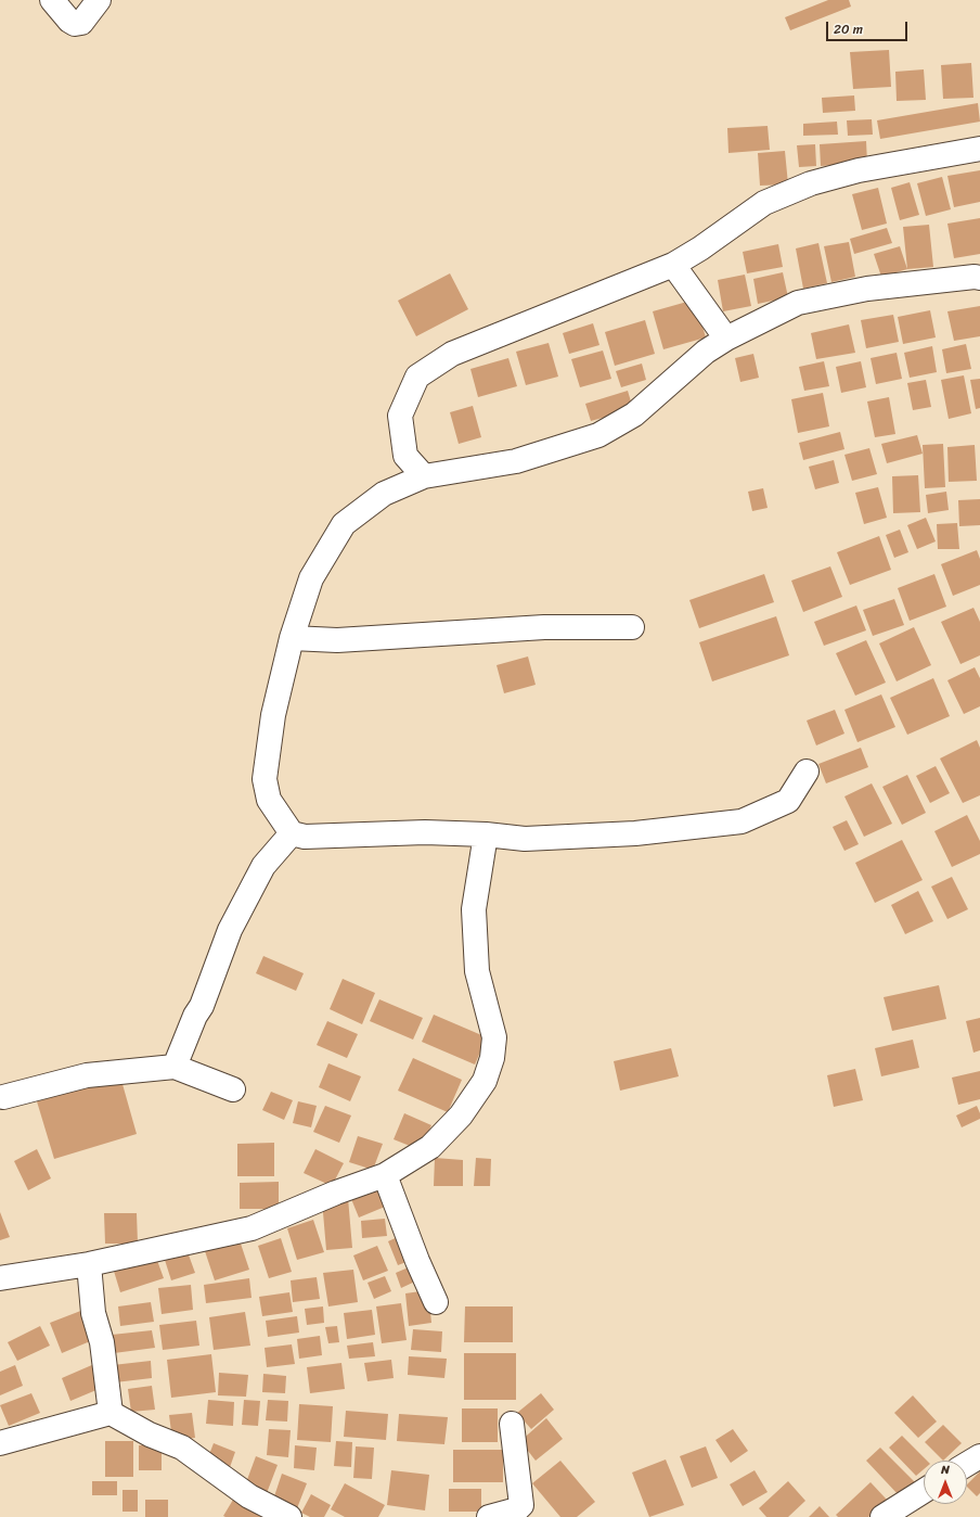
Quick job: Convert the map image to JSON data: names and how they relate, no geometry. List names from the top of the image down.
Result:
{
  "scale_bar": "20 m",
  "north": "top"
}
